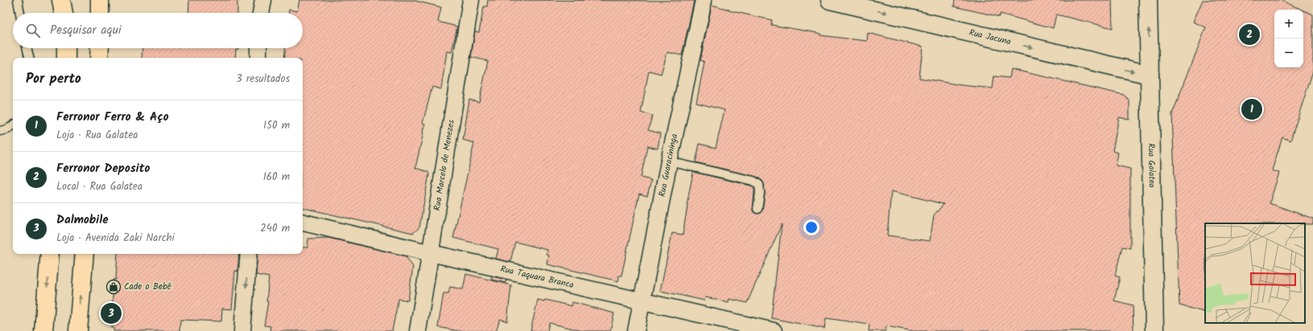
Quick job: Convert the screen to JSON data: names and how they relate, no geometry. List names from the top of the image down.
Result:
{
  "streets": {
    "main road": ["Rua Jacuna", "Rua Galatea"],
    "street": ["Rua Marcelo de Menezes", "Rua Guaracininga", "Rua Taquara Branca"]
  },
  "crossings": [
    ["Rua Jacuna", "Rua Galatea"],
    ["Rua Marcelo de Menezes", "Rua Taquara Branca"],
    ["Rua Guaracininga", "Rua Taquara Branca"]
  ],
  "one_way": ["Rua Jacuna"],
  "places": {
    "shop": ["Cade o Bebê"]
  },
  "page": {
    "map_buttons": ["+", "−"],
    "search": "Pesquisar aqui",
    "pins": ["2", "1", "3"],
    "heading": ["Por perto", "3 resultados"],
    "list": [
      {
        "mark": "1",
        "name": "Ferronor Ferro & Aço",
        "note": "Loja · Rua Galatea",
        "value": "150 m"
      },
      {
        "mark": "2",
        "name": "Ferronor Deposito",
        "note": "Local · Rua Galatea",
        "value": "160 m"
      },
      {
        "mark": "3",
        "name": "Dalmobile",
        "note": "Loja · Avenida Zaki Narchi",
        "value": "240 m"
      }
    ]
  }
}
